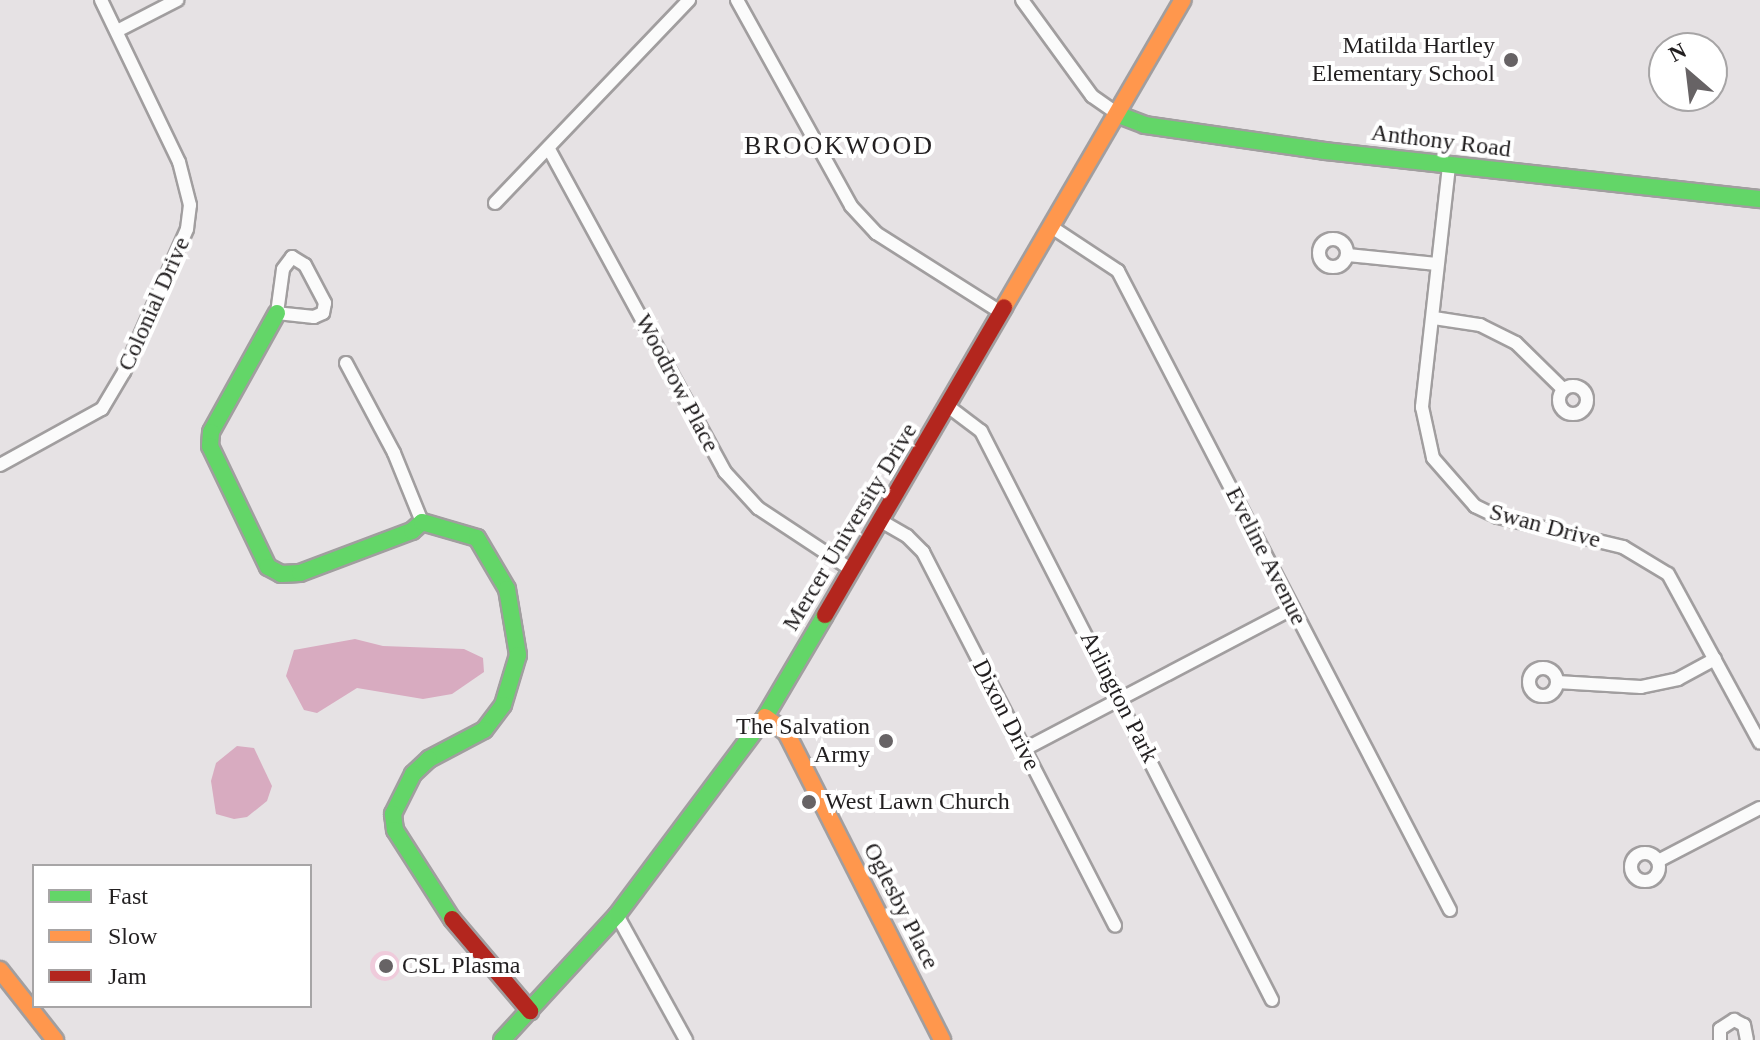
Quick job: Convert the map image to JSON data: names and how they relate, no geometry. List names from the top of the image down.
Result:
{
  "streets": {
    "street": [
      "Anthony Road",
      "Colonial Drive",
      "Woodrow Place",
      "Swan Drive",
      "Mercer University Drive",
      "Eveline Avenue",
      "Arlington Park",
      "Dixon Drive",
      "Oglesby Place"
    ]
  },
  "crossings": [
    ["Anthony Road", "Swan Drive"],
    ["Anthony Road", "Mercer University Drive"],
    ["Woodrow Place", "Mercer University Drive"],
    ["Mercer University Drive", "Eveline Avenue"],
    ["Mercer University Drive", "Arlington Park"],
    ["Mercer University Drive", "Dixon Drive"],
    ["Mercer University Drive", "Oglesby Place"]
  ],
  "districts": ["BROOKWOOD"],
  "places": [
    "Matilda Hartley Elementary School",
    "The Salvation Army",
    "West Lawn Church",
    "CSL Plasma"
  ],
  "legend": ["Fast", "Slow", "Jam"],
  "north": "top left"
}
